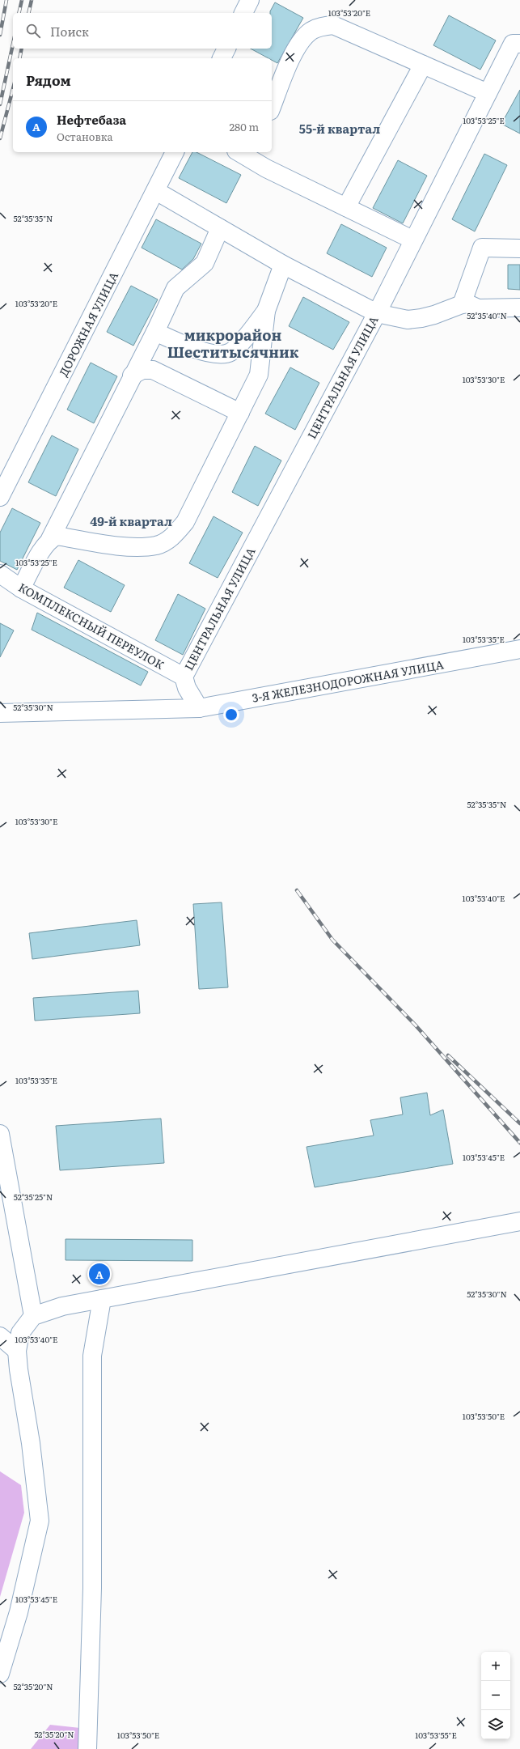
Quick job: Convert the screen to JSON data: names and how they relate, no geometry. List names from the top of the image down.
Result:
{
  "streets": {
    "street": [
      "ДОРОЖНАЯ УЛИЦА",
      "ЦЕНТРАЛЬНАЯ УЛИЦА",
      "КОМПЛЕКСНЫЙ ПЕРЕУЛОК",
      "3-Я ЖЕЛЕЗНОДОРОЖНАЯ УЛИЦА"
    ]
  },
  "crossings": [
    ["ЦЕНТРАЛЬНАЯ УЛИЦА", "КОМПЛЕКСНЫЙ ПЕРЕУЛОК"],
    ["ЦЕНТРАЛЬНАЯ УЛИЦА", "3-Я ЖЕЛЕЗНОДОРОЖНАЯ УЛИЦА"]
  ],
  "districts": ["55-й квартал", "микрорайон Шеститысячник", "49-й квартал"],
  "page": {
    "search": "Поиск",
    "heading": "Рядом",
    "list": [
      {
        "mark": "A",
        "name": "Нефтебаза",
        "note": "Остановка",
        "value": "280 m"
      }
    ],
    "pins": "A",
    "map_buttons": ["+", "−"]
  },
  "coordinates": [
    "103°53'20\"E",
    "103°53'25\"E",
    "52°35'35\"N",
    "52°35'40\"N",
    "103°53'30\"E",
    "103°53'35\"E",
    "52°35'30\"N",
    "103°53'40\"E",
    "103°53'45\"E",
    "52°35'25\"N",
    "103°53'50\"E",
    "52°35'20\"N",
    "103°53'55\"E"
  ]
}
